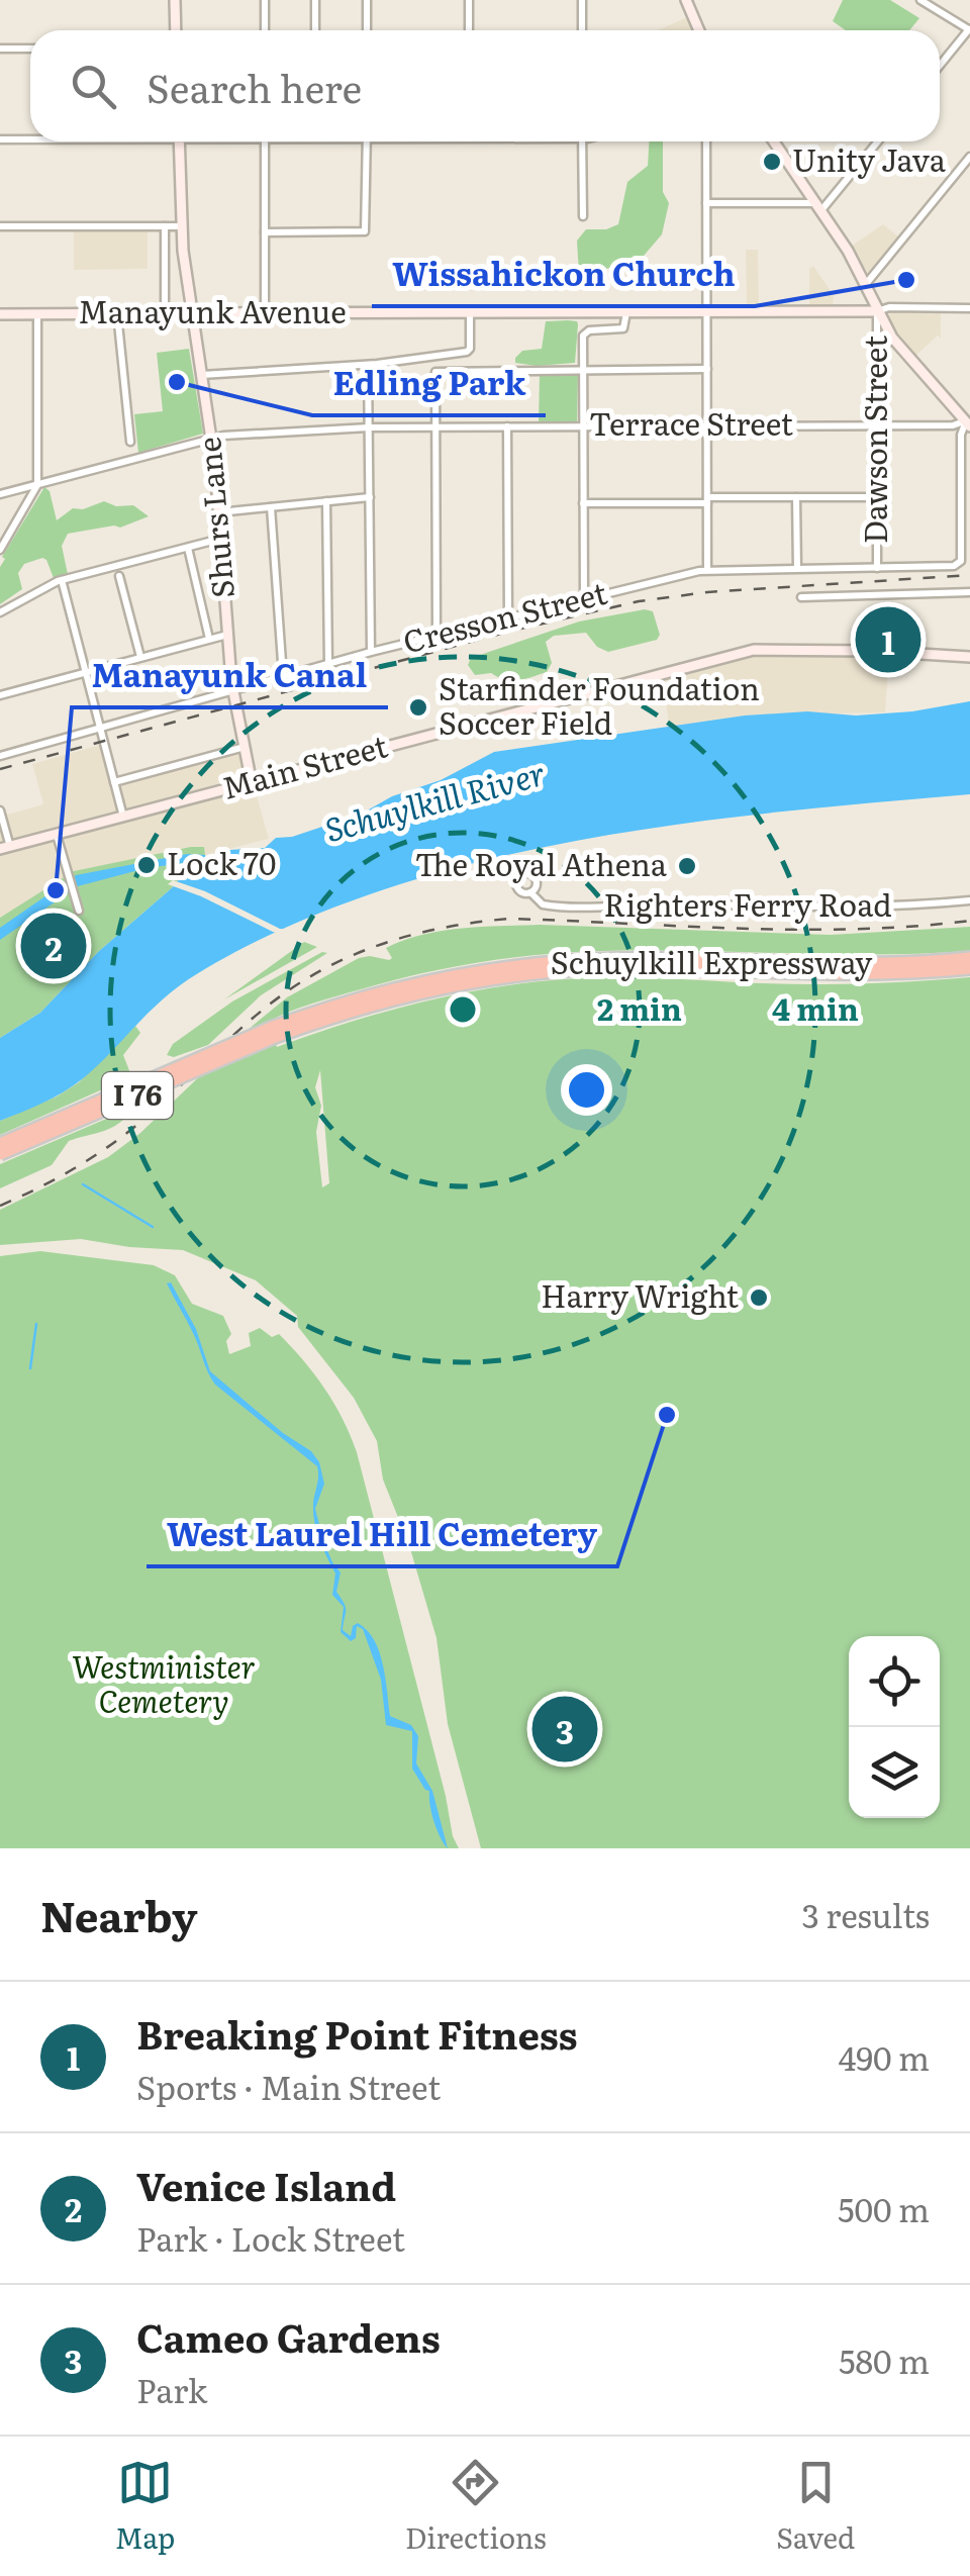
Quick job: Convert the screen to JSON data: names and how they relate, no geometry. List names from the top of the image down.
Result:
{
  "streets": {
    "highway": ["Schuylkill Expressway", "I 76"],
    "street": [
      "Manayunk Avenue",
      "Terrace Street",
      "Dawson Street",
      "Shurs Lane",
      "Cresson Street",
      "Main Street",
      "Righters Ferry Road"
    ]
  },
  "crossings": [
    ["Manayunk Avenue", "Dawson Street"],
    ["Terrace Street", "Dawson Street"],
    ["Terrace Street", "Shurs Lane"],
    ["Terrace Street", "Cresson Street"],
    ["Dawson Street", "Cresson Street"],
    ["Shurs Lane", "Cresson Street"],
    ["Shurs Lane", "Main Street"]
  ],
  "water": ["Schuylkill River"],
  "parks": ["Westminister Cemetery"],
  "places": [
    "Unity Java",
    "Wissahickon Church",
    "Edling Park",
    "Starfinder Foundation Soccer Field",
    "Lock 70",
    "The Royal Athena",
    "Manayunk Canal",
    "Harry Wright",
    "West Laurel Hill Cemetery"
  ],
  "page": {
    "search": "Search here",
    "pins": ["1", "2", "3"],
    "heading": ["Nearby", "3 results"],
    "list": [
      {
        "mark": "1",
        "name": "Breaking Point Fitness",
        "note": "Sports · Main Street",
        "value": "490 m"
      },
      {
        "mark": "2",
        "name": "Venice Island",
        "note": "Park · Lock Street",
        "value": "500 m"
      },
      {
        "mark": "3",
        "name": "Cameo Gardens",
        "note": "Park",
        "value": "580 m"
      }
    ],
    "nav": ["Map", "Directions", "Saved"]
  },
  "rings": ["2 min", "4 min"]
}
